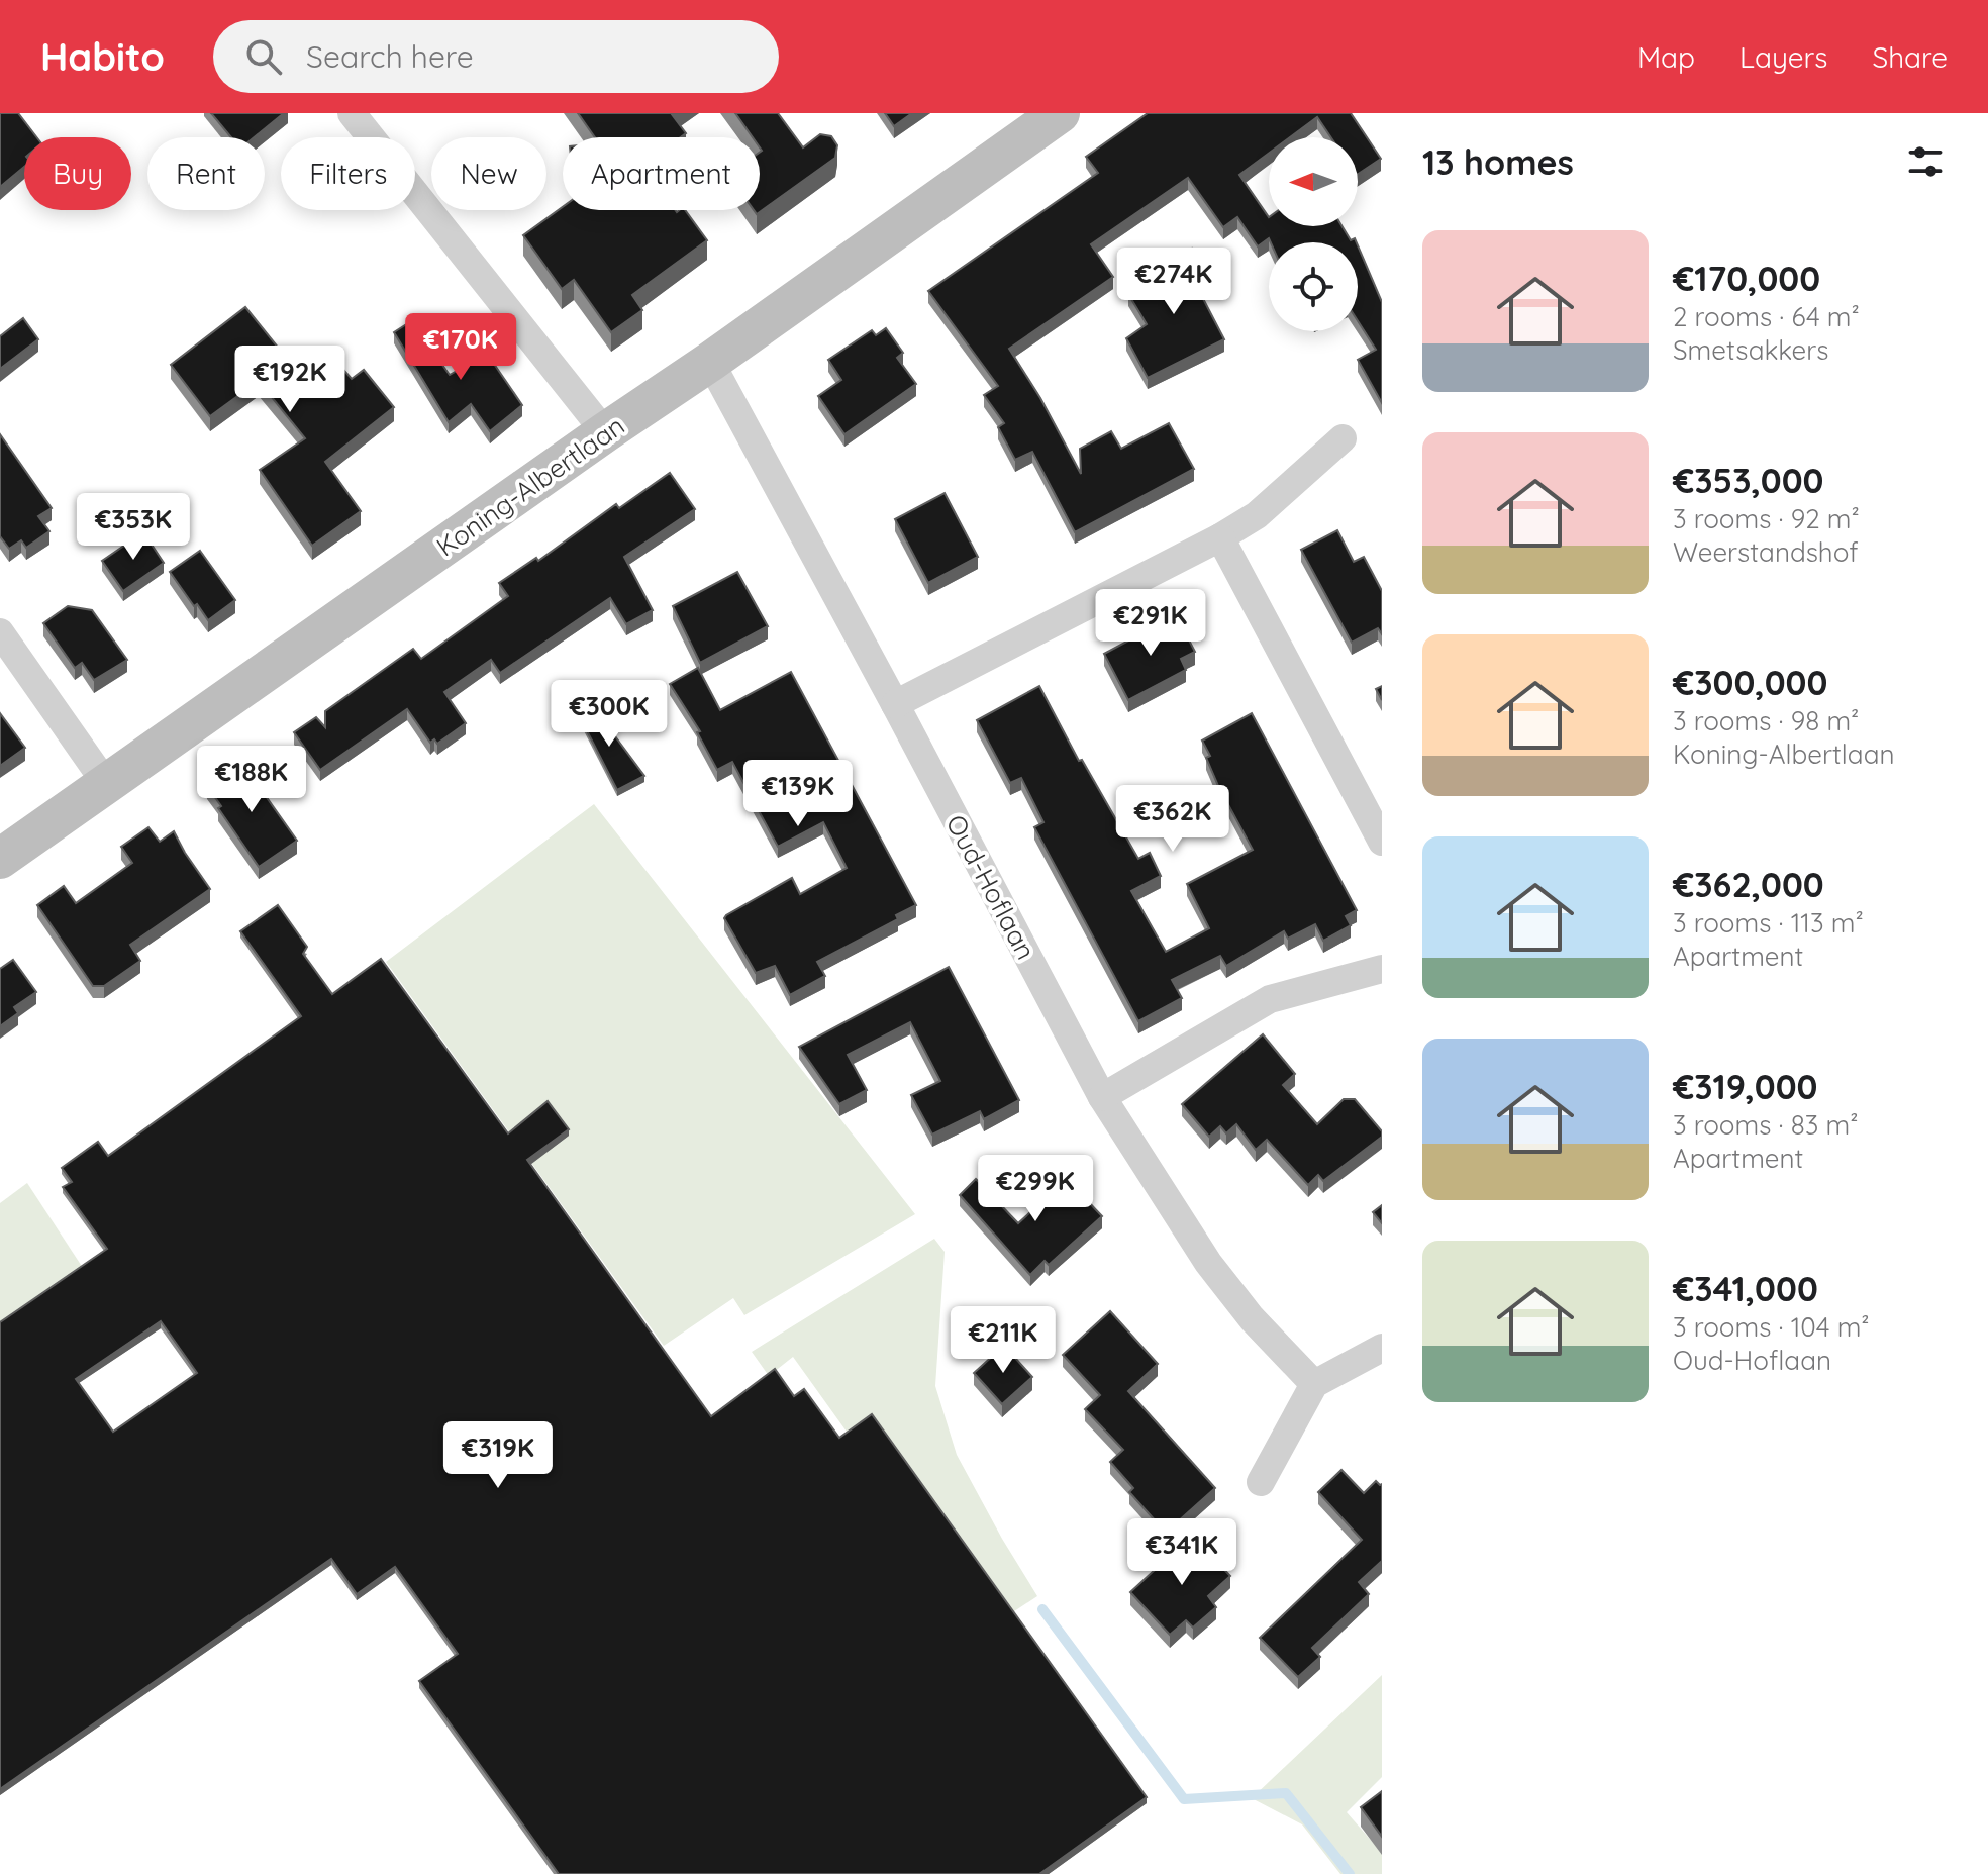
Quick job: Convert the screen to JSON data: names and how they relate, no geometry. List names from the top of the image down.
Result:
{
  "streets": {
    "street": ["Koning-Albertlaan", "Oud-Hoflaan"]
  },
  "crossings": [
    ["Koning-Albertlaan", "Oud-Hoflaan"]
  ],
  "north": "left",
  "page": {
    "header": "Habito",
    "search": "Search here",
    "nav": ["Map", "Layers", "Share"],
    "heading": "13 homes",
    "chip": [
      "Buy",
      "Rent",
      "Filters",
      "New",
      "Apartment"
    ],
    "list": [
      {
        "name": "€170,000",
        "note": "2 rooms · 64 m² · Smetsakkers"
      },
      {
        "name": "€353,000",
        "note": "3 rooms · 92 m² · Weerstandshof"
      },
      {
        "name": "€300,000",
        "note": "3 rooms · 98 m² · Koning-Albertlaan"
      },
      {
        "name": "€362,000",
        "note": "3 rooms · 113 m² · Apartment"
      },
      {
        "name": "€319,000",
        "note": "3 rooms · 83 m² · Apartment"
      },
      {
        "name": "€341,000",
        "note": "3 rooms · 104 m² · Oud-Hoflaan"
      }
    ],
    "price": [
      "€274K",
      "€170K",
      "€192K",
      "€353K",
      "€291K",
      "€300K",
      "€188K",
      "€139K",
      "€362K",
      "€299K",
      "€211K",
      "€319K",
      "€341K"
    ]
  }
}
